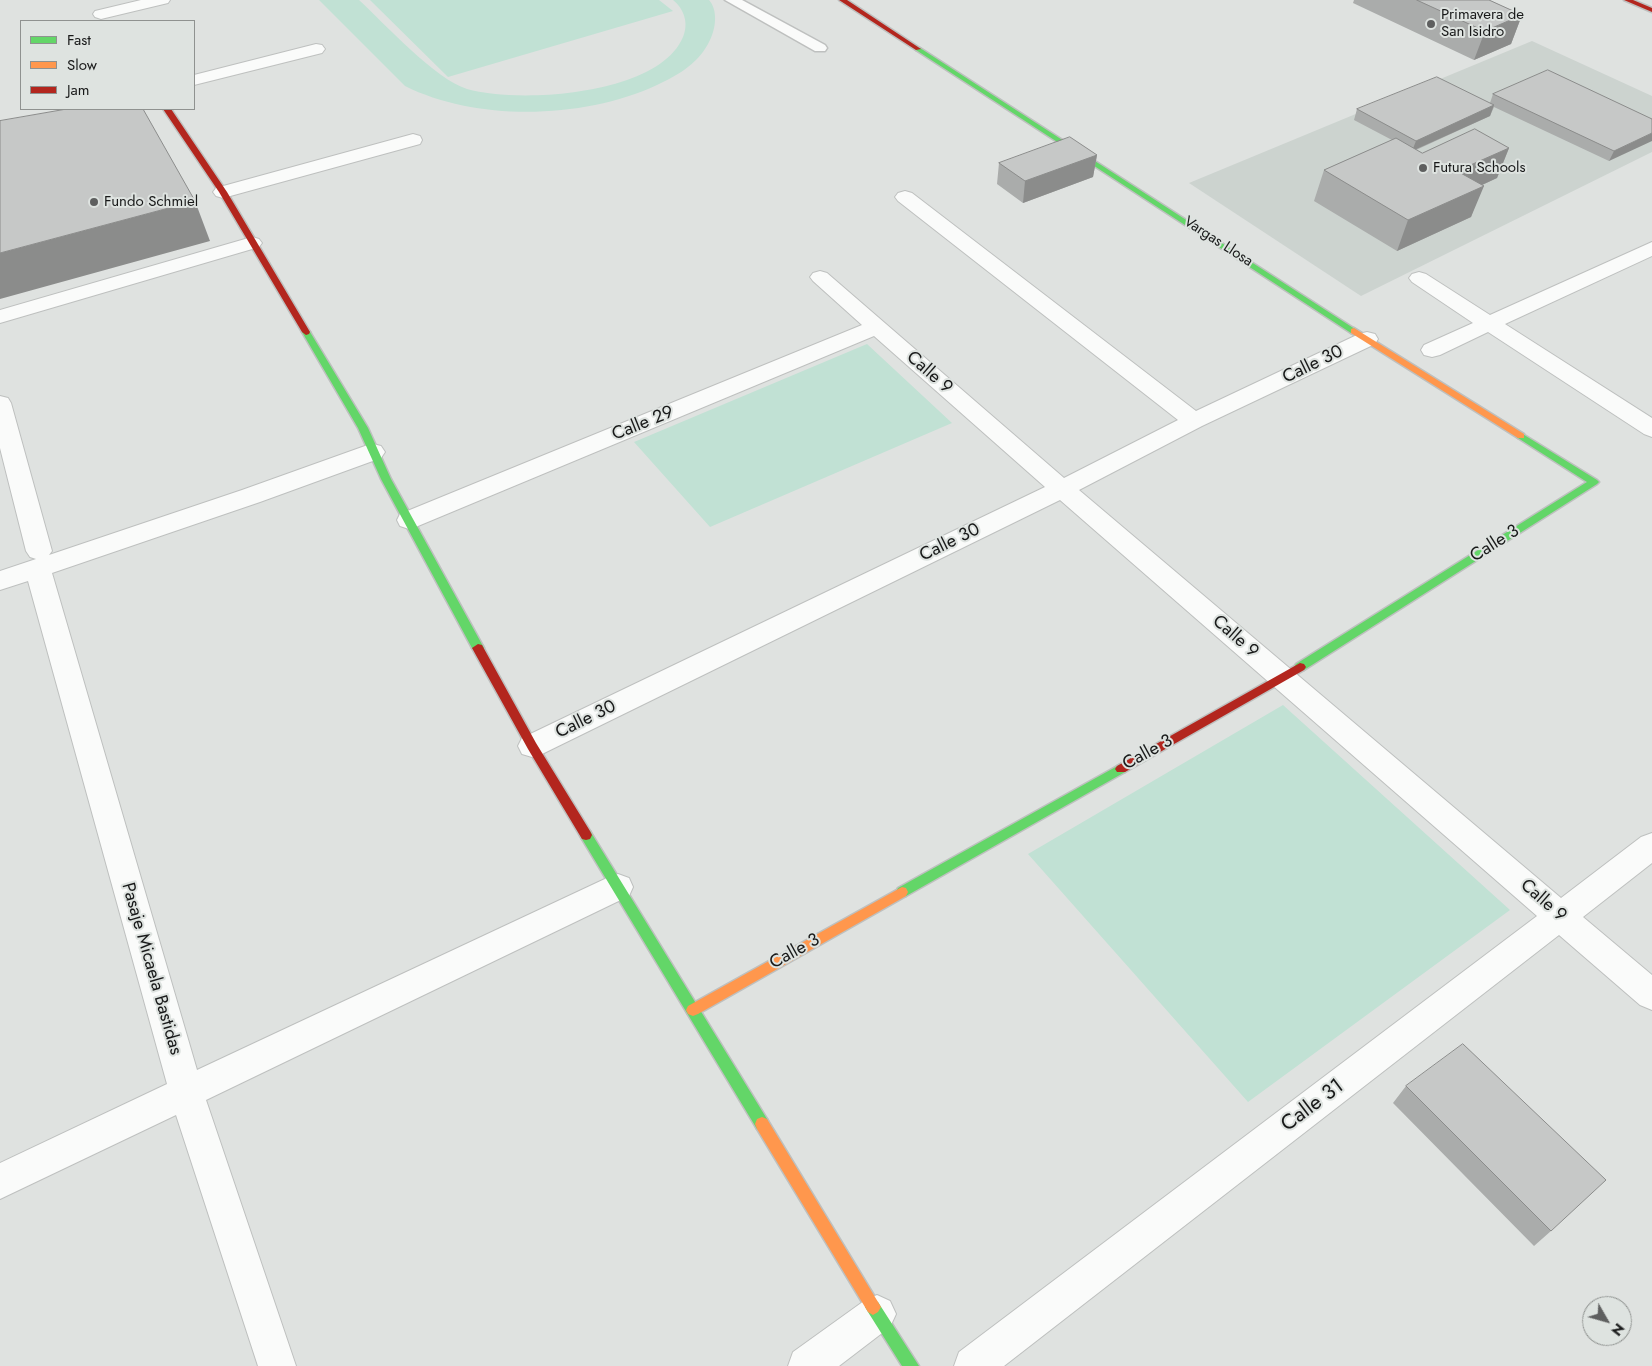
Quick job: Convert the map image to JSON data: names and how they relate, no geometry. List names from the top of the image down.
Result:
{
  "streets": {
    "street": [
      "Vargas Llosa",
      "Calle 30",
      "Calle 9",
      "Calle 29",
      "Calle 3",
      "Pasaje Micaela Bastidas",
      "Calle 31"
    ]
  },
  "crossings": [
    ["Vargas Llosa", "Calle 30"],
    ["Vargas Llosa", "Calle 3"],
    ["Calle 30", "Calle 9"],
    ["Calle 9", "Calle 29"],
    ["Calle 9", "Calle 3"],
    ["Calle 9", "Calle 31"]
  ],
  "places": ["Primavera de San Isidro", "Futura Schools", "Fundo Schmiel"],
  "legend": ["Fast", "Slow", "Jam"],
  "north": "bottom right"
}
